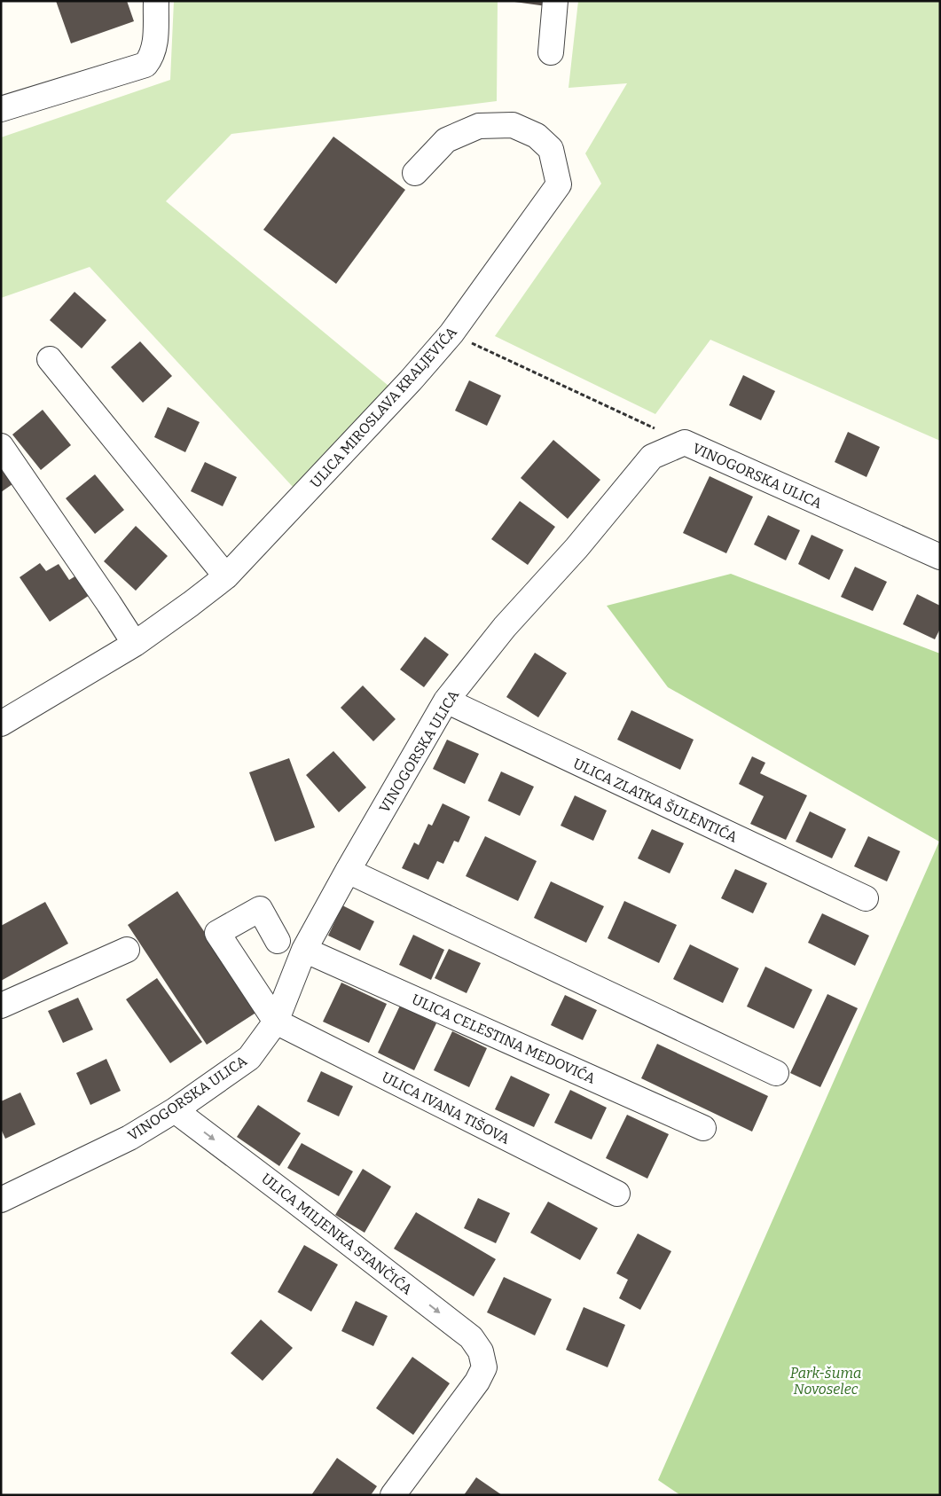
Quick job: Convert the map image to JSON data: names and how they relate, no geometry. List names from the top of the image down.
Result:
{
  "streets": {
    "street": [
      "ULICA MIROSLAVA KRALJEVIĆA",
      "VINOGORSKA ULICA",
      "ULICA ZLATKA ŠULENTIĆA",
      "ULICA CELESTINA MEDOVIĆA",
      "ULICA IVANA TIŠOVA",
      "ULICA MILJENKA STANČIĆA"
    ]
  },
  "crossings": [
    ["VINOGORSKA ULICA", "ULICA ZLATKA ŠULENTIĆA"],
    ["VINOGORSKA ULICA", "ULICA CELESTINA MEDOVIĆA"],
    ["VINOGORSKA ULICA", "ULICA IVANA TIŠOVA"],
    ["VINOGORSKA ULICA", "ULICA MILJENKA STANČIĆA"]
  ],
  "parks": ["Park-šuma Novoselec"]
}
